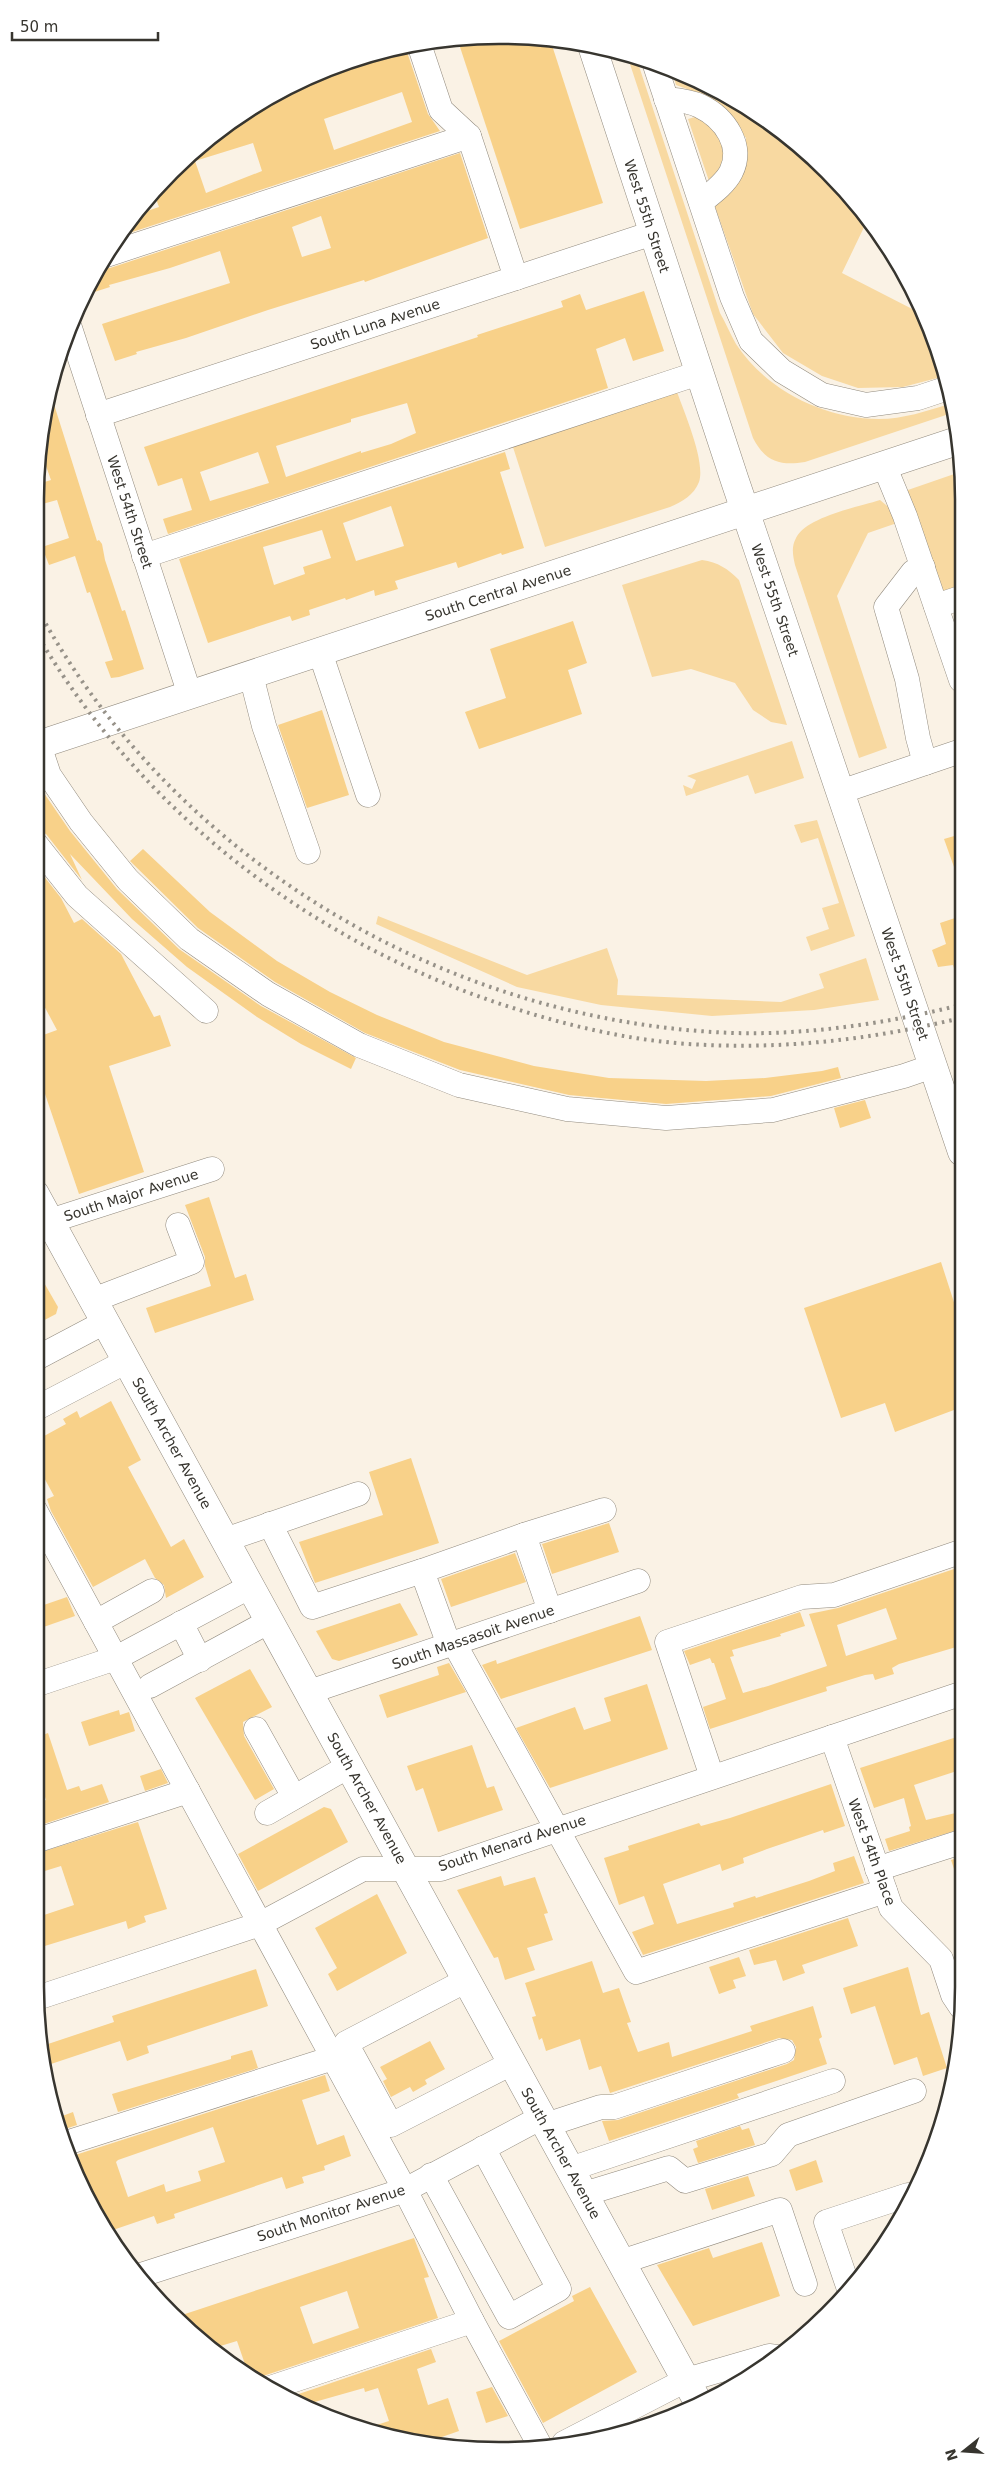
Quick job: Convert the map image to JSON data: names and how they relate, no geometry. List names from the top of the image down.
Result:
{
  "streets": {
    "main road": ["West 55th Street", "South Central Avenue", "South Archer Avenue"],
    "street": [
      "South Luna Avenue",
      "West 54th Street",
      "South Major Avenue",
      "South Massasoit Avenue",
      "South Menard Avenue",
      "West 54th Place",
      "South Monitor Avenue"
    ]
  },
  "crossings": [
    ["West 55th Street", "South Luna Avenue"],
    ["West 55th Street", "South Central Avenue"],
    ["South Luna Avenue", "West 54th Street"],
    ["West 54th Street", "South Central Avenue"],
    ["South Archer Avenue", "South Massasoit Avenue"],
    ["South Archer Avenue", "South Menard Avenue"],
    ["South Archer Avenue", "South Monitor Avenue"],
    ["South Menard Avenue", "West 54th Place"]
  ],
  "scale_bar": "50 m",
  "north": "left"
}
